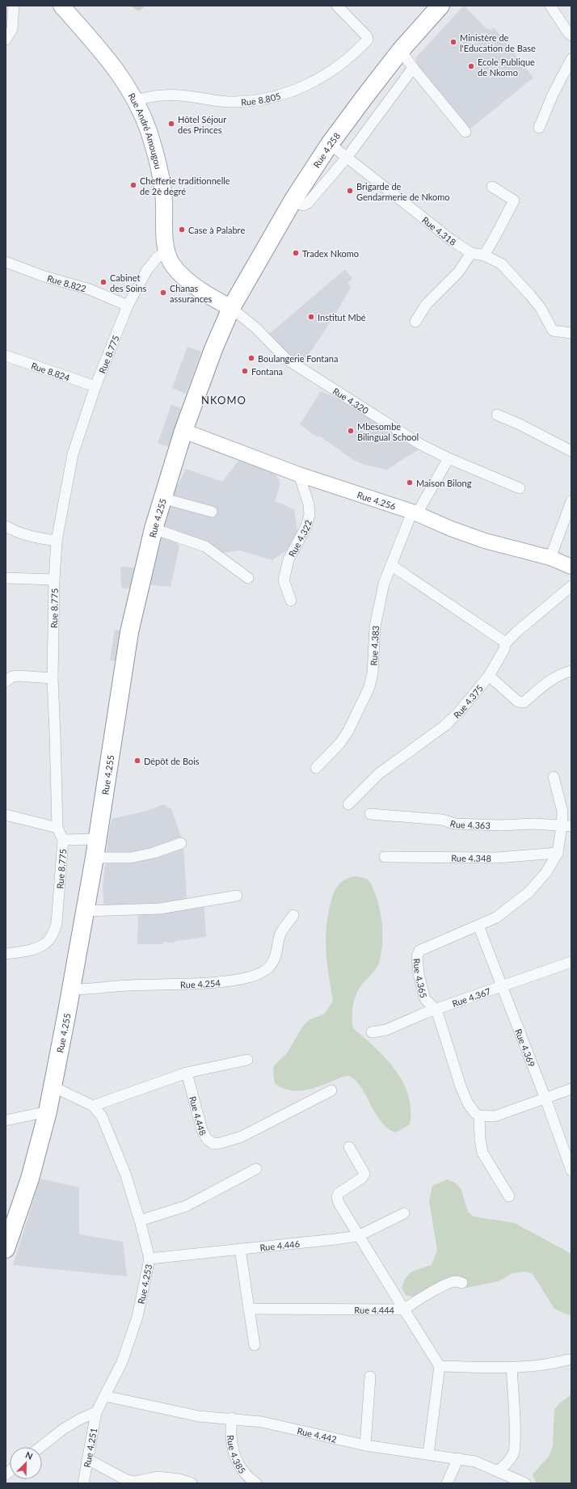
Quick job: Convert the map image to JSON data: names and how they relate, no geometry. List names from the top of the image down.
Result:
{
  "streets": {
    "highway": ["Rue 4.258", "Rue 4.255"],
    "main road": ["Rue André Amougou"],
    "street": [
      "Rue 8.805",
      "Rue 4.318",
      "Rue 8.822",
      "Rue 8.775",
      "Rue 8.824",
      "Rue 4.320",
      "Rue 4.256",
      "Rue 4.322",
      "Rue 4.383",
      "Rue 4.375",
      "Rue 4.363",
      "Rue 4.348",
      "Rue 4.365",
      "Rue 4.254",
      "Rue 4.367",
      "Rue 4.369",
      "Rue 4.448",
      "Rue 4.446",
      "Rue 4.253",
      "Rue 4.444",
      "Rue 4.442",
      "Rue 4.251",
      "Rue 4.385"
    ]
  },
  "crossings": [
    ["Rue 8.805", "Rue André Amougou"],
    ["Rue André Amougou", "Rue 4.258"],
    ["Rue André Amougou", "Rue 8.775"],
    ["Rue André Amougou", "Rue 4.320"],
    ["Rue André Amougou", "Rue 4.255"],
    ["Rue 4.258", "Rue 4.318"],
    ["Rue 4.258", "Rue 4.320"],
    ["Rue 4.258", "Rue 4.255"],
    ["Rue 8.822", "Rue 8.775"],
    ["Rue 8.775", "Rue 8.824"],
    ["Rue 4.320", "Rue 4.255"],
    ["Rue 4.320", "Rue 4.383"],
    ["Rue 4.256", "Rue 4.255"],
    ["Rue 4.256", "Rue 4.322"],
    ["Rue 4.256", "Rue 4.383"],
    ["Rue 4.255", "Rue 4.254"],
    ["Rue 4.255", "Rue 4.253"],
    ["Rue 4.363", "Rue 4.365"],
    ["Rue 4.348", "Rue 4.365"],
    ["Rue 4.365", "Rue 4.367"],
    ["Rue 4.365", "Rue 4.369"],
    ["Rue 4.367", "Rue 4.369"],
    ["Rue 4.446", "Rue 4.253"],
    ["Rue 4.253", "Rue 4.442"],
    ["Rue 4.253", "Rue 4.251"],
    ["Rue 4.442", "Rue 4.385"]
  ],
  "districts": ["NKOMO"],
  "places": [
    "Ministère de l'Education de Base",
    "Ecole Publique de Nkomo",
    "Hôtel Séjour des Princes",
    "Chefferie traditionnelle de 2è degré",
    "Brigarde de Gendarmerie de Nkomo",
    "Case à Palabre",
    "Tradex Nkomo",
    "Cabinet des Soins",
    "Chanas assurances",
    "Institut Mbé",
    "Boulangerie Fontana",
    "Fontana",
    "Mbesombe Bilingual School",
    "Maison Bilong",
    "Dépôt de Bois"
  ],
  "north": "top right"
}
